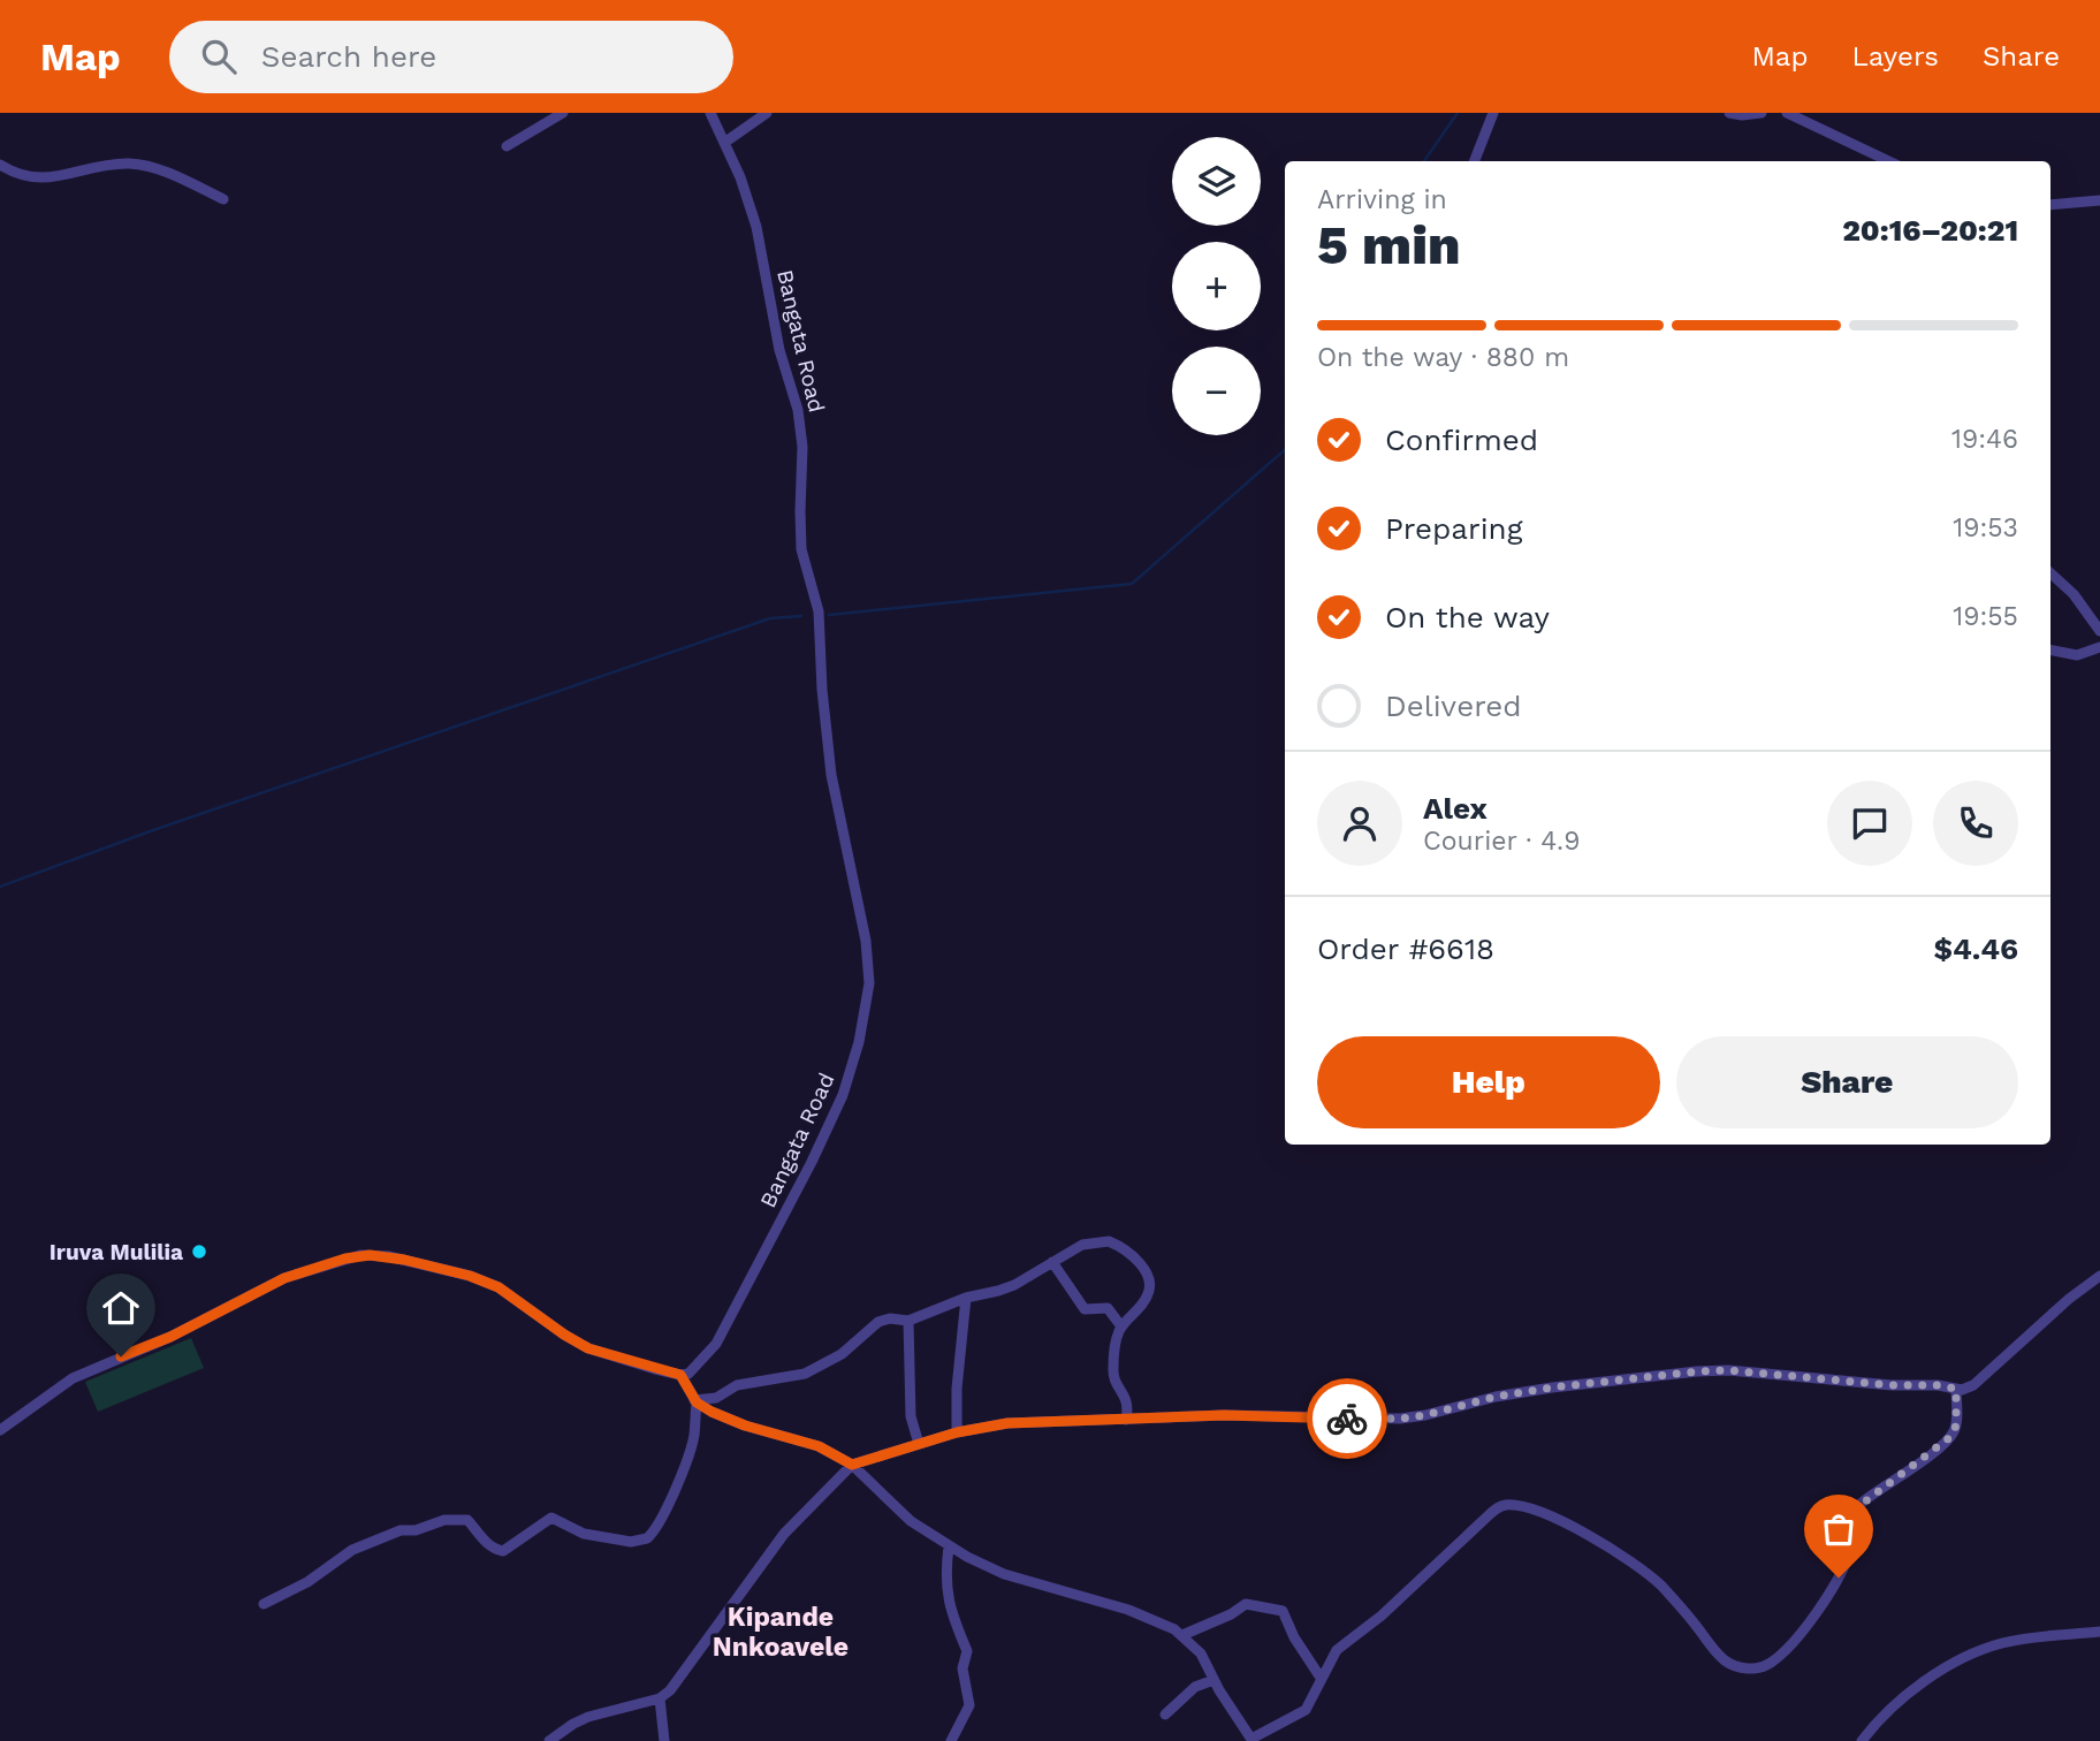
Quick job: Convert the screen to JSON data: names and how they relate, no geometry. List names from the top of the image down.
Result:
{
  "streets": {
    "street": ["Bangata Road"]
  },
  "districts": ["Kipande Nnkoavele"],
  "places": ["Iruva Mulilia"],
  "page": {
    "header": "Map",
    "search": "Search here",
    "nav": ["Map", "Layers", "Share"],
    "map_buttons": ["+", "−"],
    "heading": ["5 min", "Arriving in", "20:16–20:21"],
    "panel": [
      "Alex",
      "Courier · 4.9",
      "Order #6618",
      "$4.46"
    ],
    "bar": "On the way · 880 m",
    "list": [
      ["Confirmed", "19:46"],
      ["Preparing", "19:53"],
      ["On the way", "19:55"],
      "Delivered"
    ],
    "buttons": ["Help", "Share"]
  }
}
